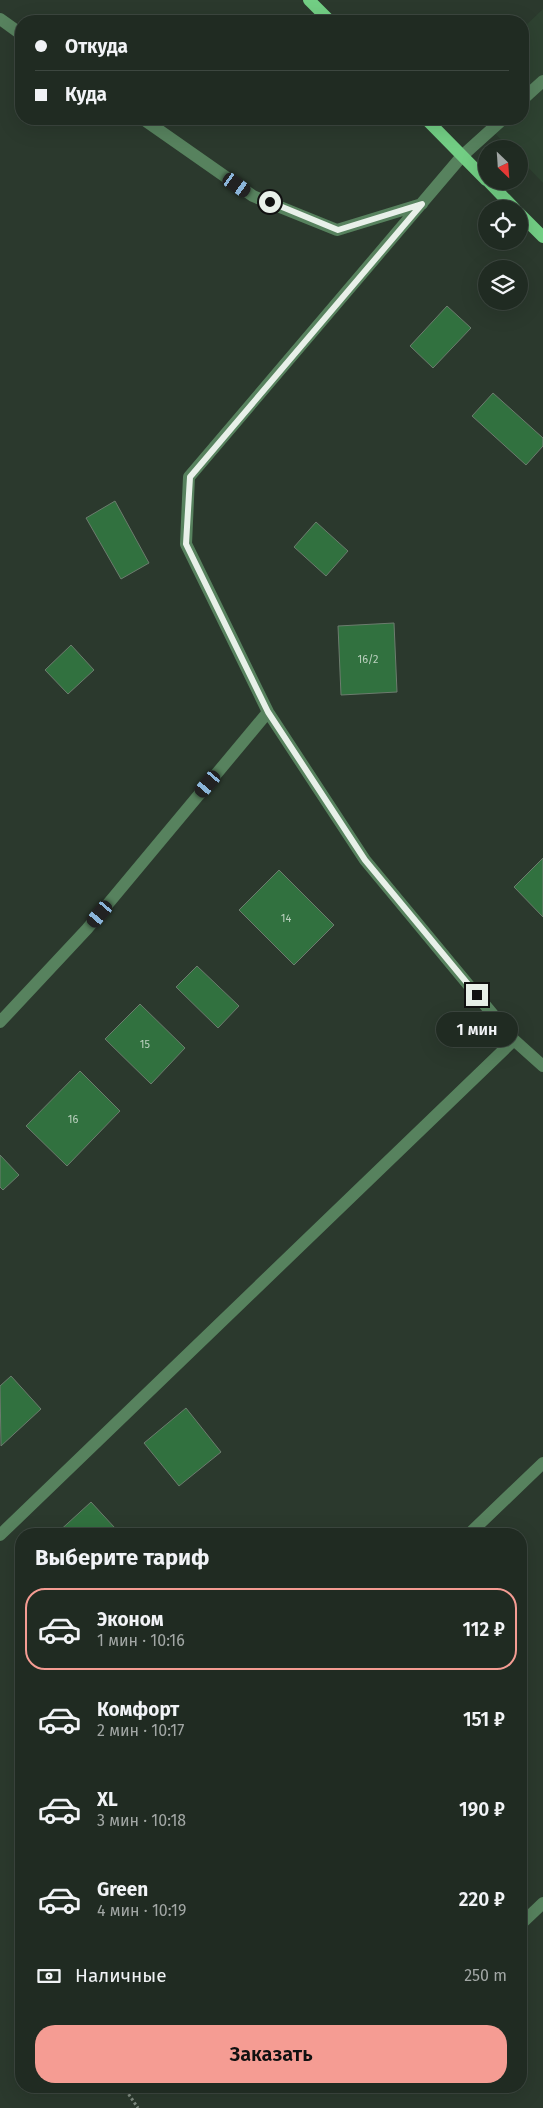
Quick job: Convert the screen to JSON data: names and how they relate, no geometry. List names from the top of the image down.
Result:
{
  "house_numbers": [
    "16/2",
    "14",
    "15",
    "16"
  ],
  "north": "bottom right",
  "page": {
    "banner": ["Откуда", "Куда"],
    "bubble": "1 мин",
    "heading": "Выберите тариф",
    "list": [
      {
        "name": "Эконом",
        "note": "1 мин · 10:16",
        "value": "112 ₽"
      },
      {
        "name": "Комфорт",
        "note": "2 мин · 10:17",
        "value": "151 ₽"
      },
      {
        "name": "XL",
        "note": "3 мин · 10:18",
        "value": "190 ₽"
      },
      {
        "name": "Green",
        "note": "4 мин · 10:19",
        "value": "220 ₽"
      }
    ],
    "pay": ["Наличные", "250 m"],
    "buttons": "Заказать"
  }
}
